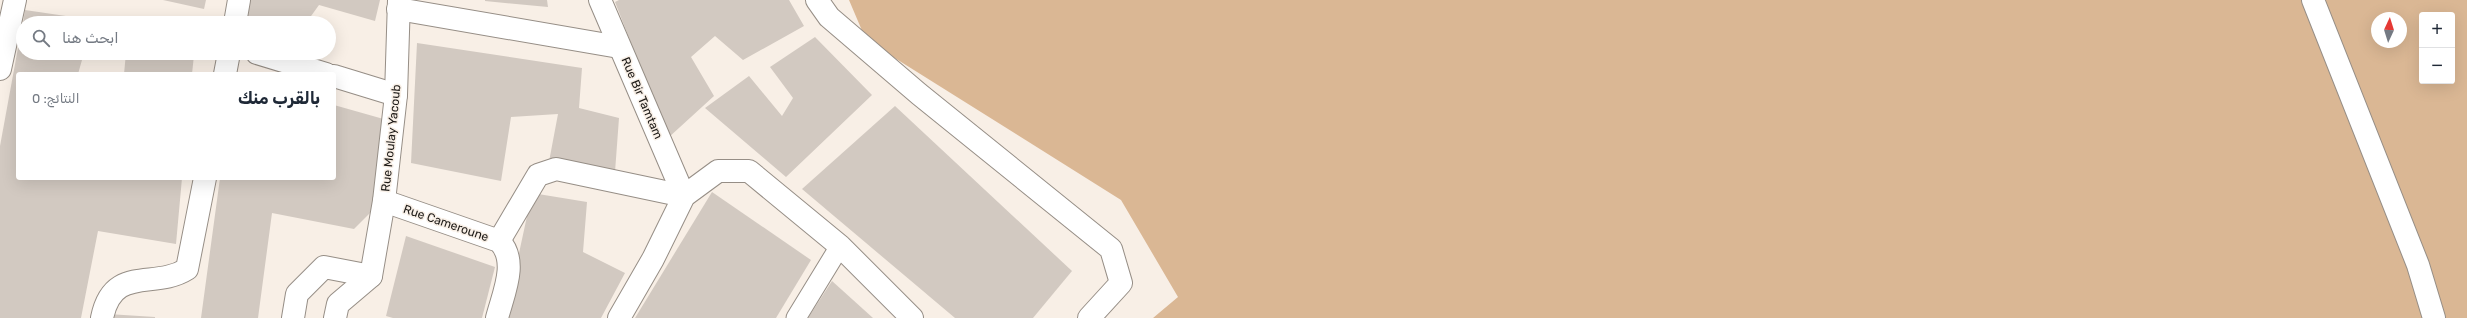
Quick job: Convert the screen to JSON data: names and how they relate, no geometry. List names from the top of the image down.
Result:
{
  "streets": {
    "street": ["Rue Bir Tamtam", "Rue Moulay Yacoub", "Rue Cameroune"]
  },
  "crossings": [
    ["Rue Moulay Yacoub", "Rue Cameroune"]
  ],
  "north": "top",
  "page": {
    "map_buttons": ["+", "−"],
    "search": "ابحث هنا",
    "heading": ["بالقرب منك", "النتائج: 0"]
  }
}
